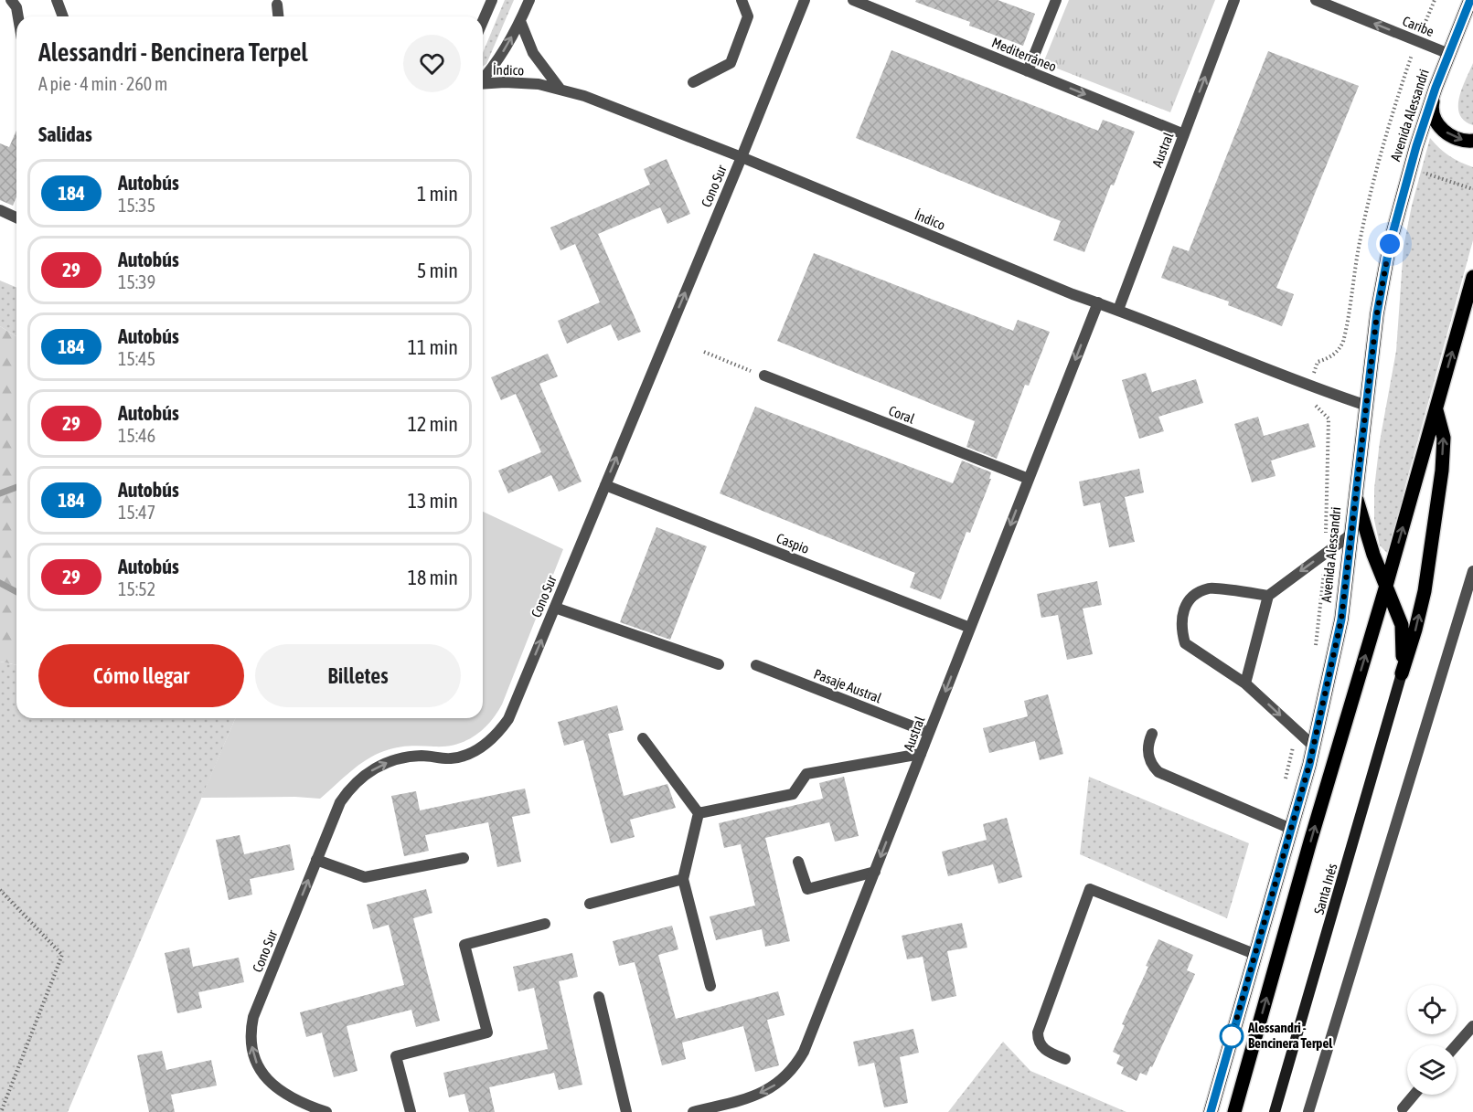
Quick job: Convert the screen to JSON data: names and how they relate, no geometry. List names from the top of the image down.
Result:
{
  "streets": {
    "main road": ["Avenida Alessandri", "Santa Inés"],
    "street": [
      "Caribe",
      "Mediterráneo",
      "Índico",
      "Austral",
      "Cono Sur",
      "Coral",
      "Caspio",
      "Pasaje Austral"
    ]
  },
  "crossings": [
    ["Caribe", "Avenida Alessandri"],
    ["Mediterráneo", "Austral"],
    ["Índico", "Avenida Alessandri"],
    ["Índico", "Austral"],
    ["Índico", "Cono Sur"],
    ["Austral", "Coral"],
    ["Austral", "Caspio"],
    ["Austral", "Pasaje Austral"],
    ["Cono Sur", "Caspio"]
  ],
  "one_way": ["Caribe", "Mediterráneo", "Cono Sur"],
  "places": ["Alessandri - Bencinera Terpel"],
  "lines": ["bus line 184"],
  "page": {
    "heading": [
      ["Alessandri - Bencinera Terpel", "A pie · 4 min · 260 m"],
      "Salidas"
    ],
    "list": [
      {
        "mark": "184",
        "name": "Autobús",
        "note": "15:35",
        "value": "1 min"
      },
      {
        "mark": "29",
        "name": "Autobús",
        "note": "15:39",
        "value": "5 min"
      },
      {
        "mark": "184",
        "name": "Autobús",
        "note": "15:45",
        "value": "11 min"
      },
      {
        "mark": "29",
        "name": "Autobús",
        "note": "15:46",
        "value": "12 min"
      },
      {
        "mark": "184",
        "name": "Autobús",
        "note": "15:47",
        "value": "13 min"
      },
      {
        "mark": "29",
        "name": "Autobús",
        "note": "15:52",
        "value": "18 min"
      }
    ],
    "buttons": ["Cómo llegar", "Billetes"]
  }
}
